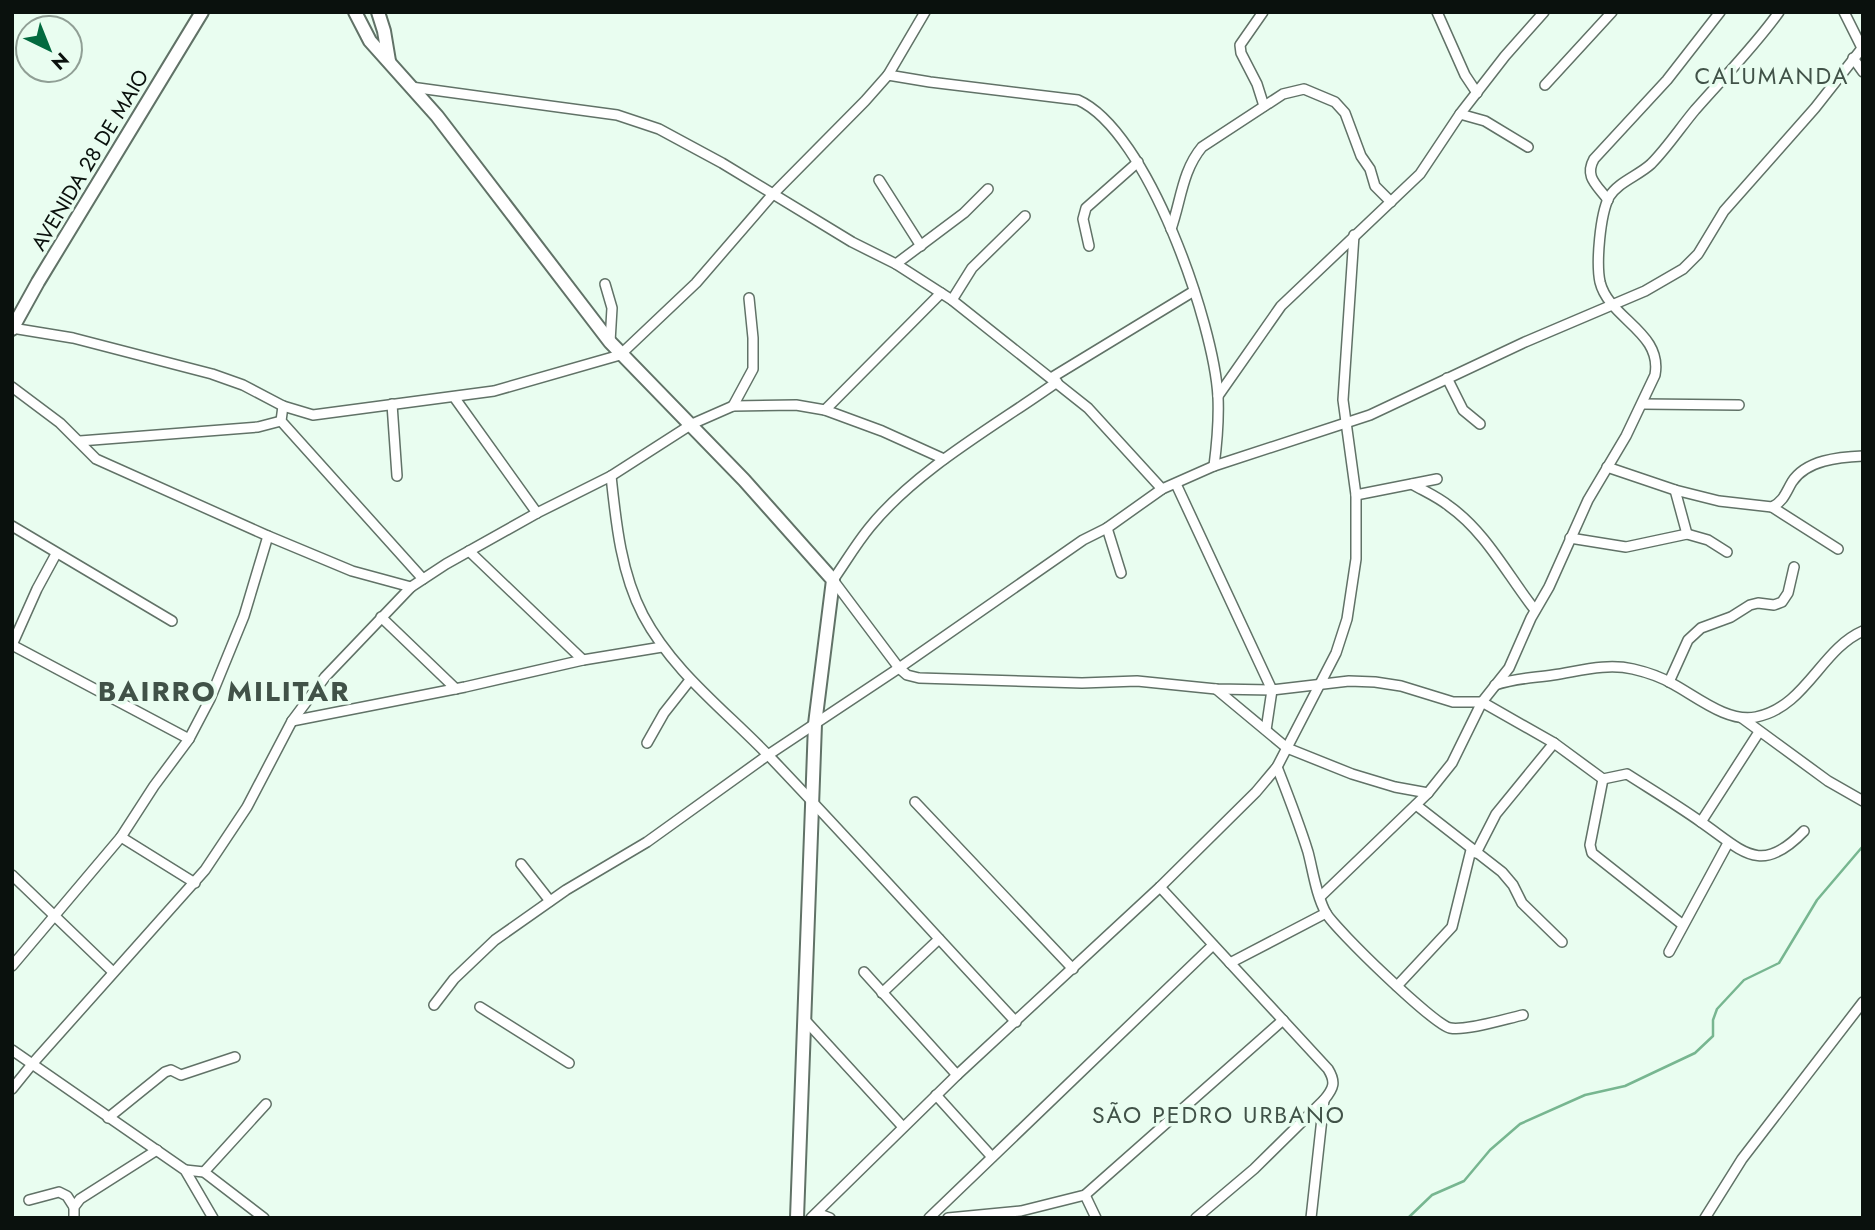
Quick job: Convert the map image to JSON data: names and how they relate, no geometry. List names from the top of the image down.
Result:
{
  "streets": {
    "street": ["AVENIDA 28 DE MAIO"]
  },
  "districts": ["CALUMANDA", "BAIRRO MILITAR", "SÃO PEDRO URBANO"],
  "north": "bottom right"
}
